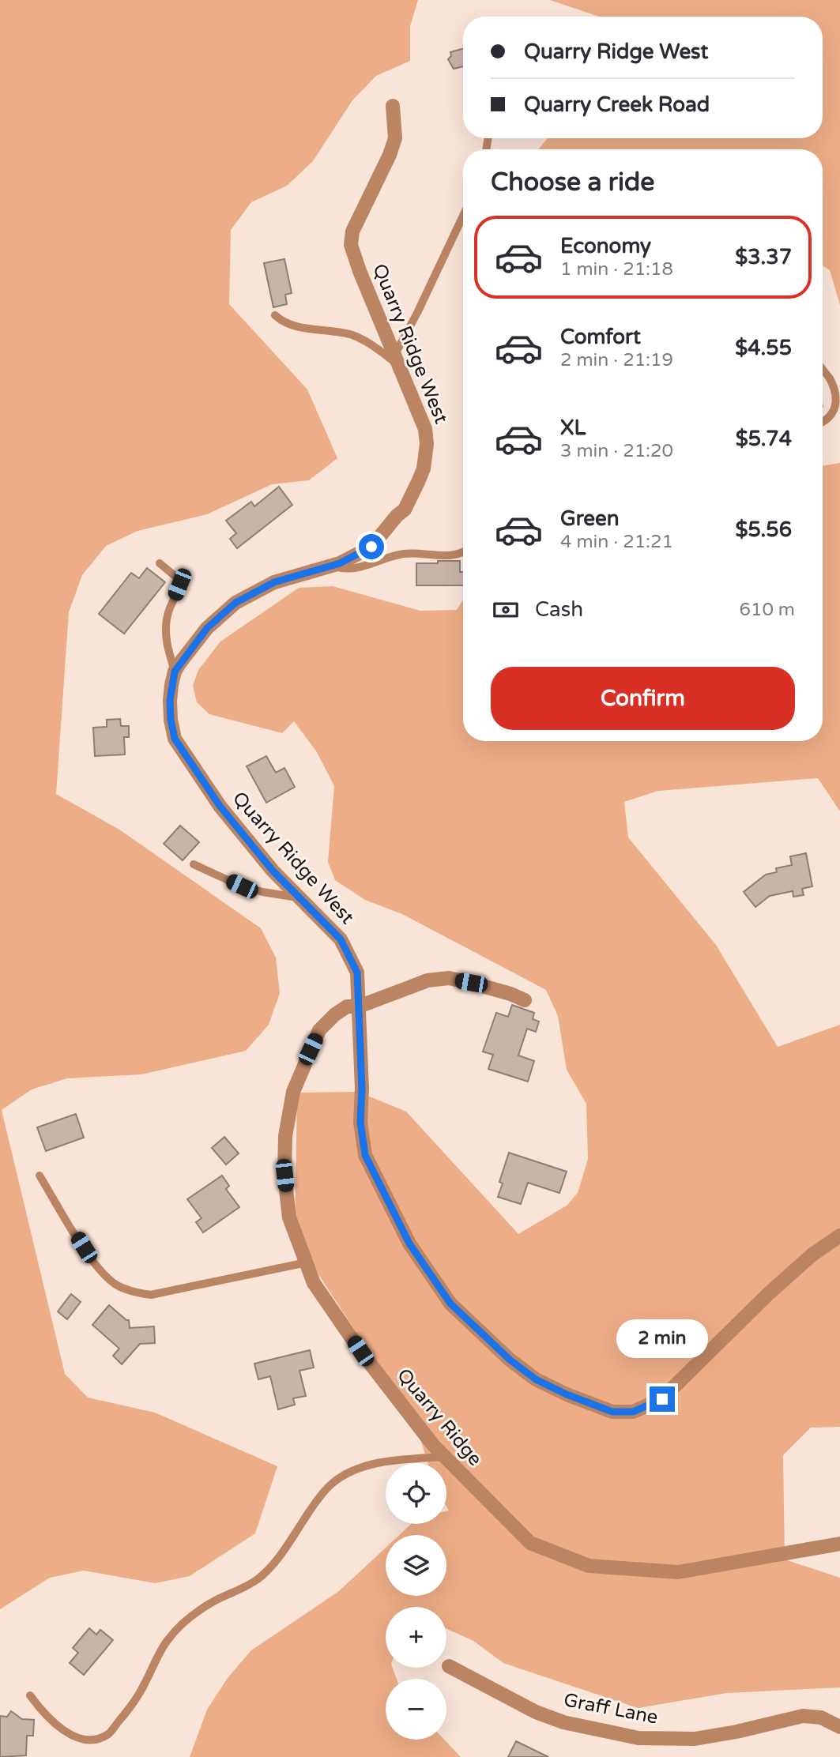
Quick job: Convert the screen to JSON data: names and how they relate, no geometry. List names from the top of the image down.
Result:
{
  "streets": {
    "street": ["Quarry Ridge West", "Quarry Ridge", "Graff Lane"]
  },
  "crossings": [
    ["Quarry Ridge West", "Quarry Ridge"]
  ],
  "page": {
    "banner": ["Quarry Ridge West", "Quarry Creek Road"],
    "heading": "Choose a ride",
    "list": [
      {
        "name": "Economy",
        "note": "1 min · 21:18",
        "value": "$3.37"
      },
      {
        "name": "Comfort",
        "note": "2 min · 21:19",
        "value": "$4.55"
      },
      {
        "name": "XL",
        "note": "3 min · 21:20",
        "value": "$5.74"
      },
      {
        "name": "Green",
        "note": "4 min · 21:21",
        "value": "$5.56"
      }
    ],
    "pay": ["Cash", "610 m"],
    "buttons": "Confirm",
    "bubble": "2 min",
    "map_buttons": ["+", "−"]
  }
}
